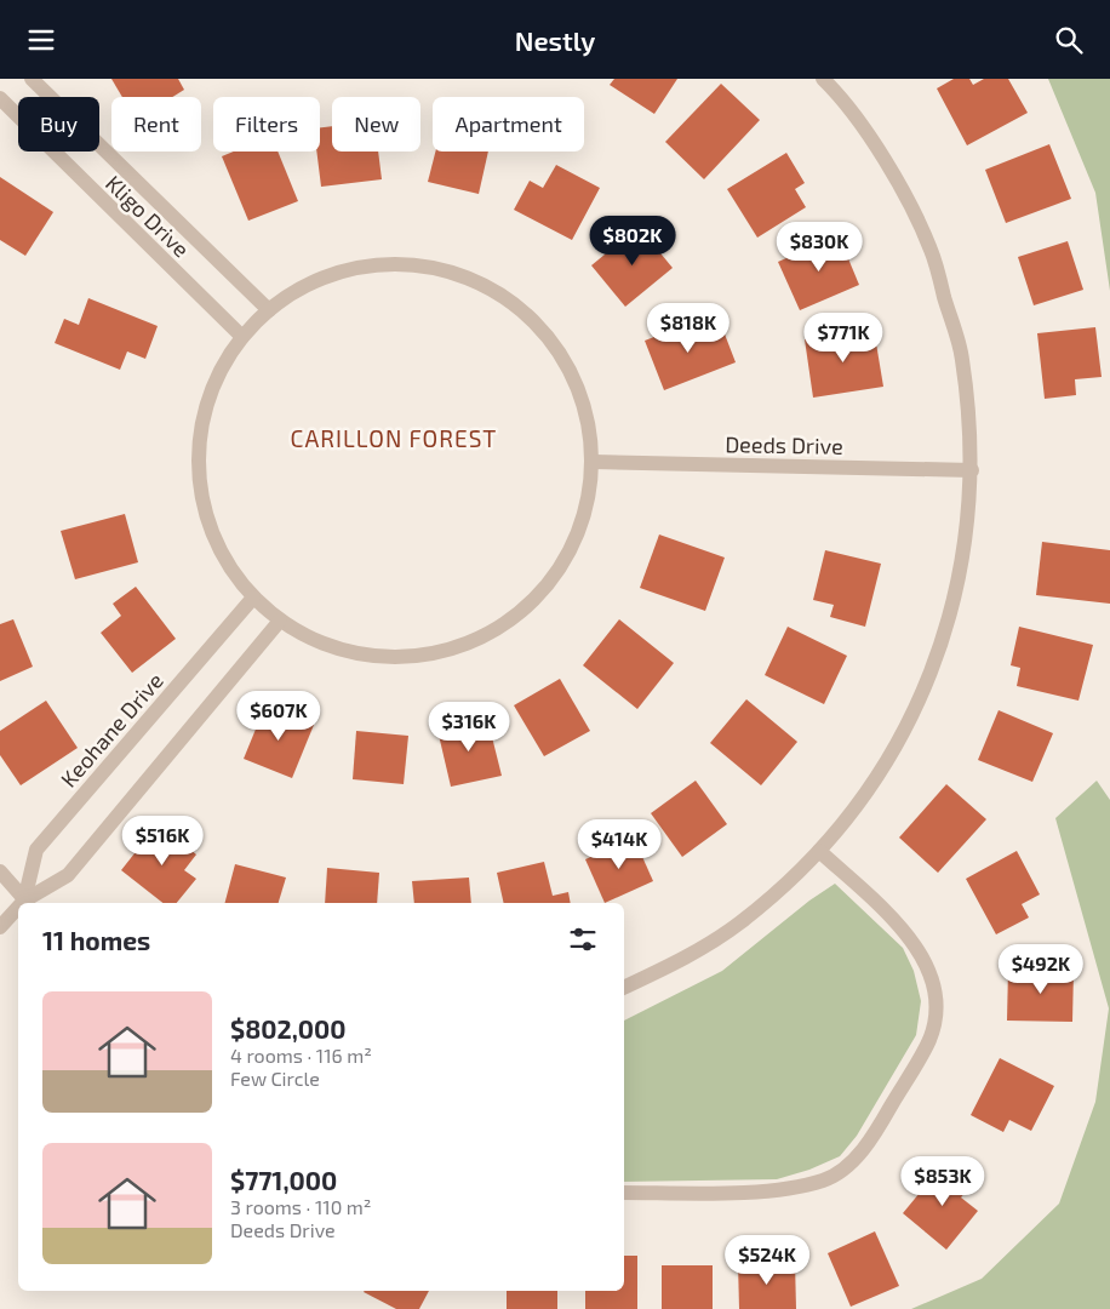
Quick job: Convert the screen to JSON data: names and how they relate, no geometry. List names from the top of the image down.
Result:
{
  "streets": {
    "street": ["Kligo Drive", "Deeds Drive", "Keohane Drive"]
  },
  "districts": ["CARILLON FOREST"],
  "page": {
    "header": "Nestly",
    "chip": [
      "Buy",
      "Rent",
      "Filters",
      "New",
      "Apartment"
    ],
    "price": [
      "$802K",
      "$830K",
      "$818K",
      "$771K",
      "$607K",
      "$316K",
      "$516K",
      "$414K",
      "$492K",
      "$853K",
      "$524K"
    ],
    "heading": "11 homes",
    "list": [
      {
        "name": "$802,000",
        "note": "4 rooms · 116 m² · Few Circle"
      },
      {
        "name": "$771,000",
        "note": "3 rooms · 110 m² · Deeds Drive"
      }
    ]
  }
}
